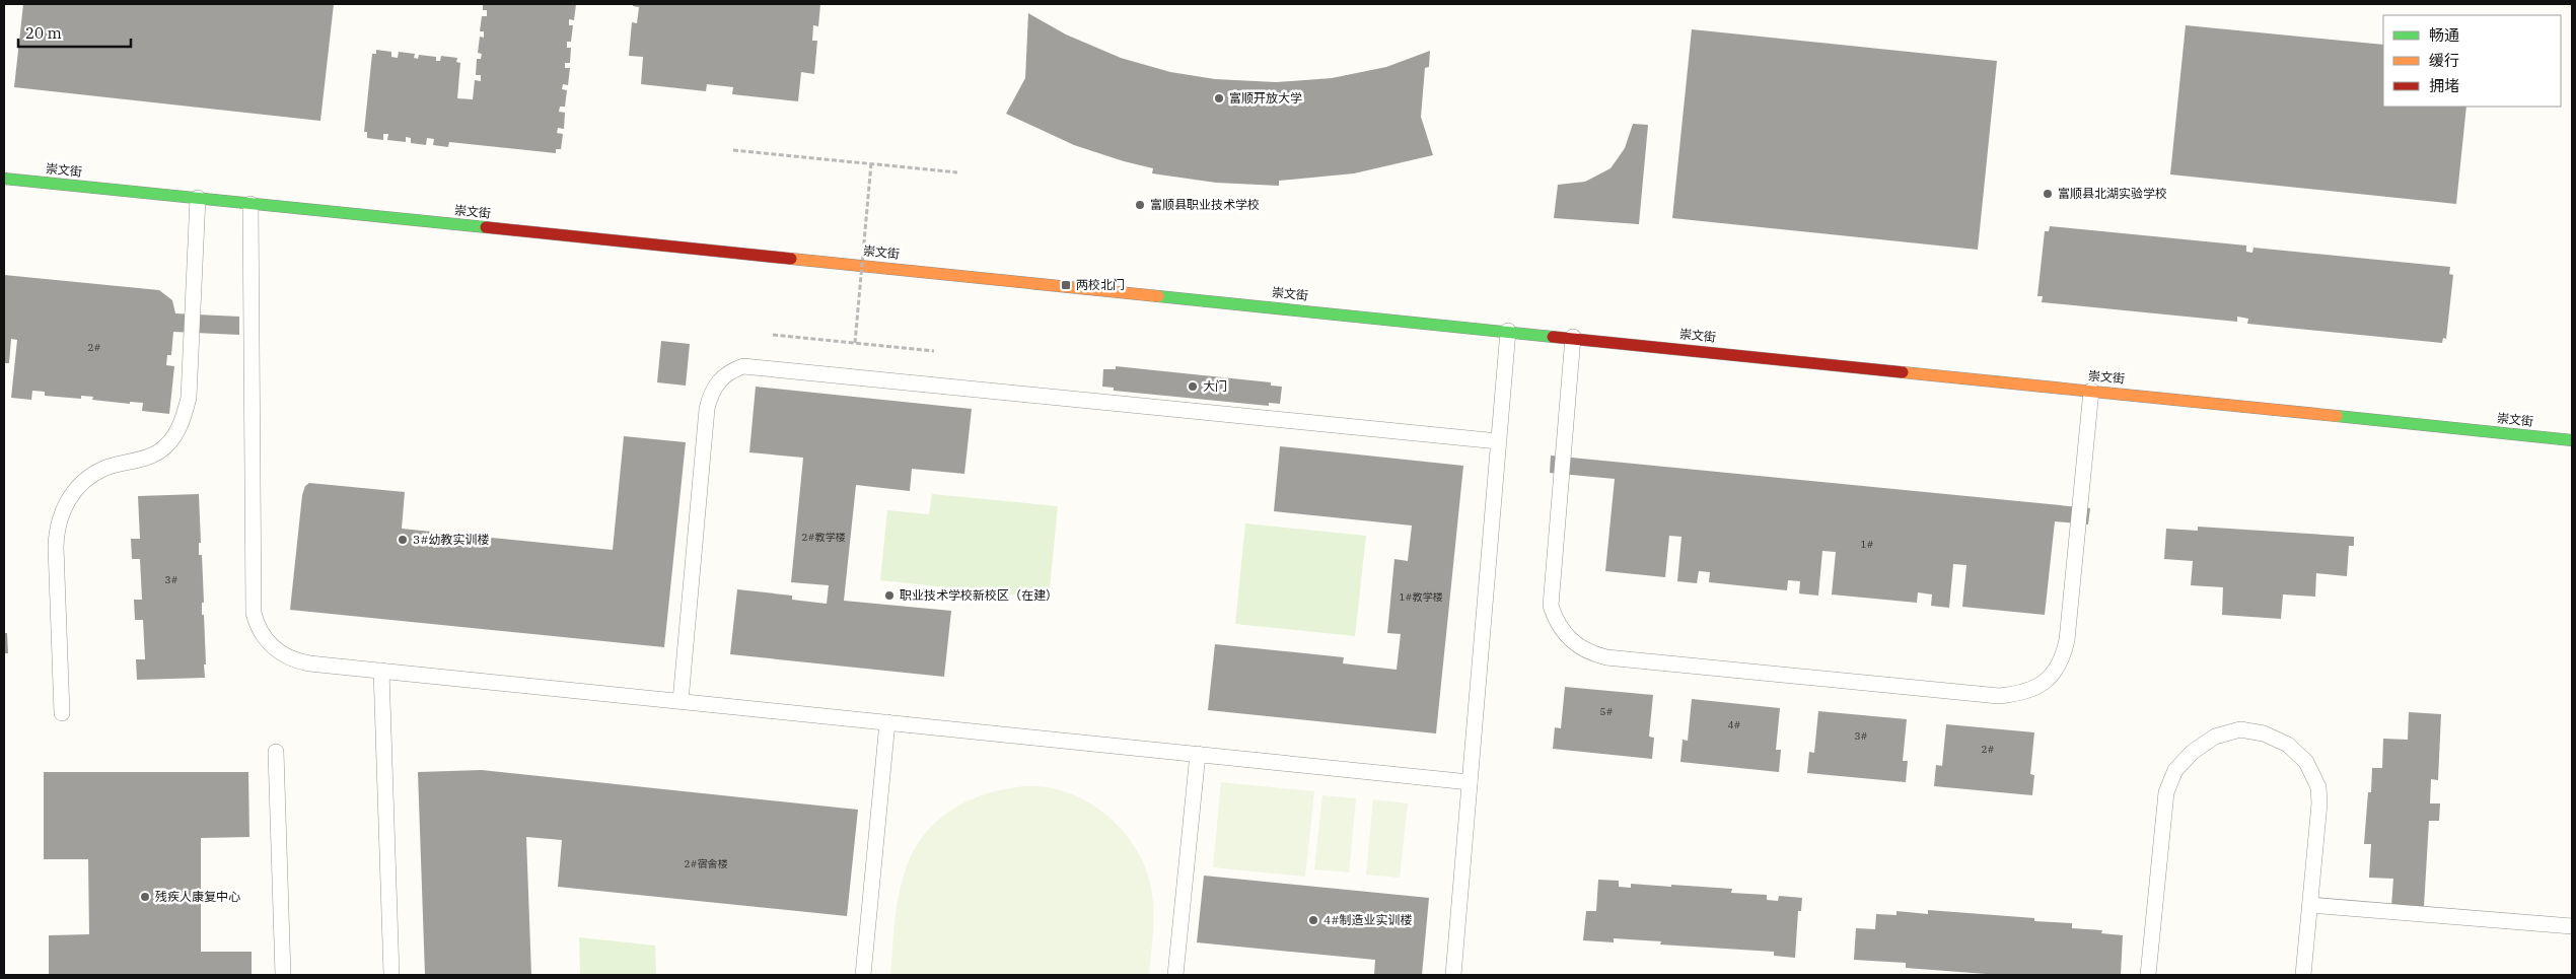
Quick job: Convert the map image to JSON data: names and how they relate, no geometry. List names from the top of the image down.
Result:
{
  "streets": {
    "street": ["崇文街"]
  },
  "places": {
    "other": [
      "富顺开放大学",
      "富顺县北湖实验学校",
      "富顺县职业技术学校",
      "大门",
      "3#幼教实训楼",
      "职业技术学校新校区（在建）",
      "残疾人康复中心",
      "4#制造业实训楼"
    ],
    "transit": ["两校北门"]
  },
  "house_numbers": [
    "2#",
    "2#教学楼",
    "1#",
    "3#",
    "1#教学楼",
    "5#",
    "4#",
    "3#",
    "2#",
    "2#宿舍楼"
  ],
  "legend": ["畅通", "缓行", "拥堵"],
  "scale_bar": "20 m"
}
